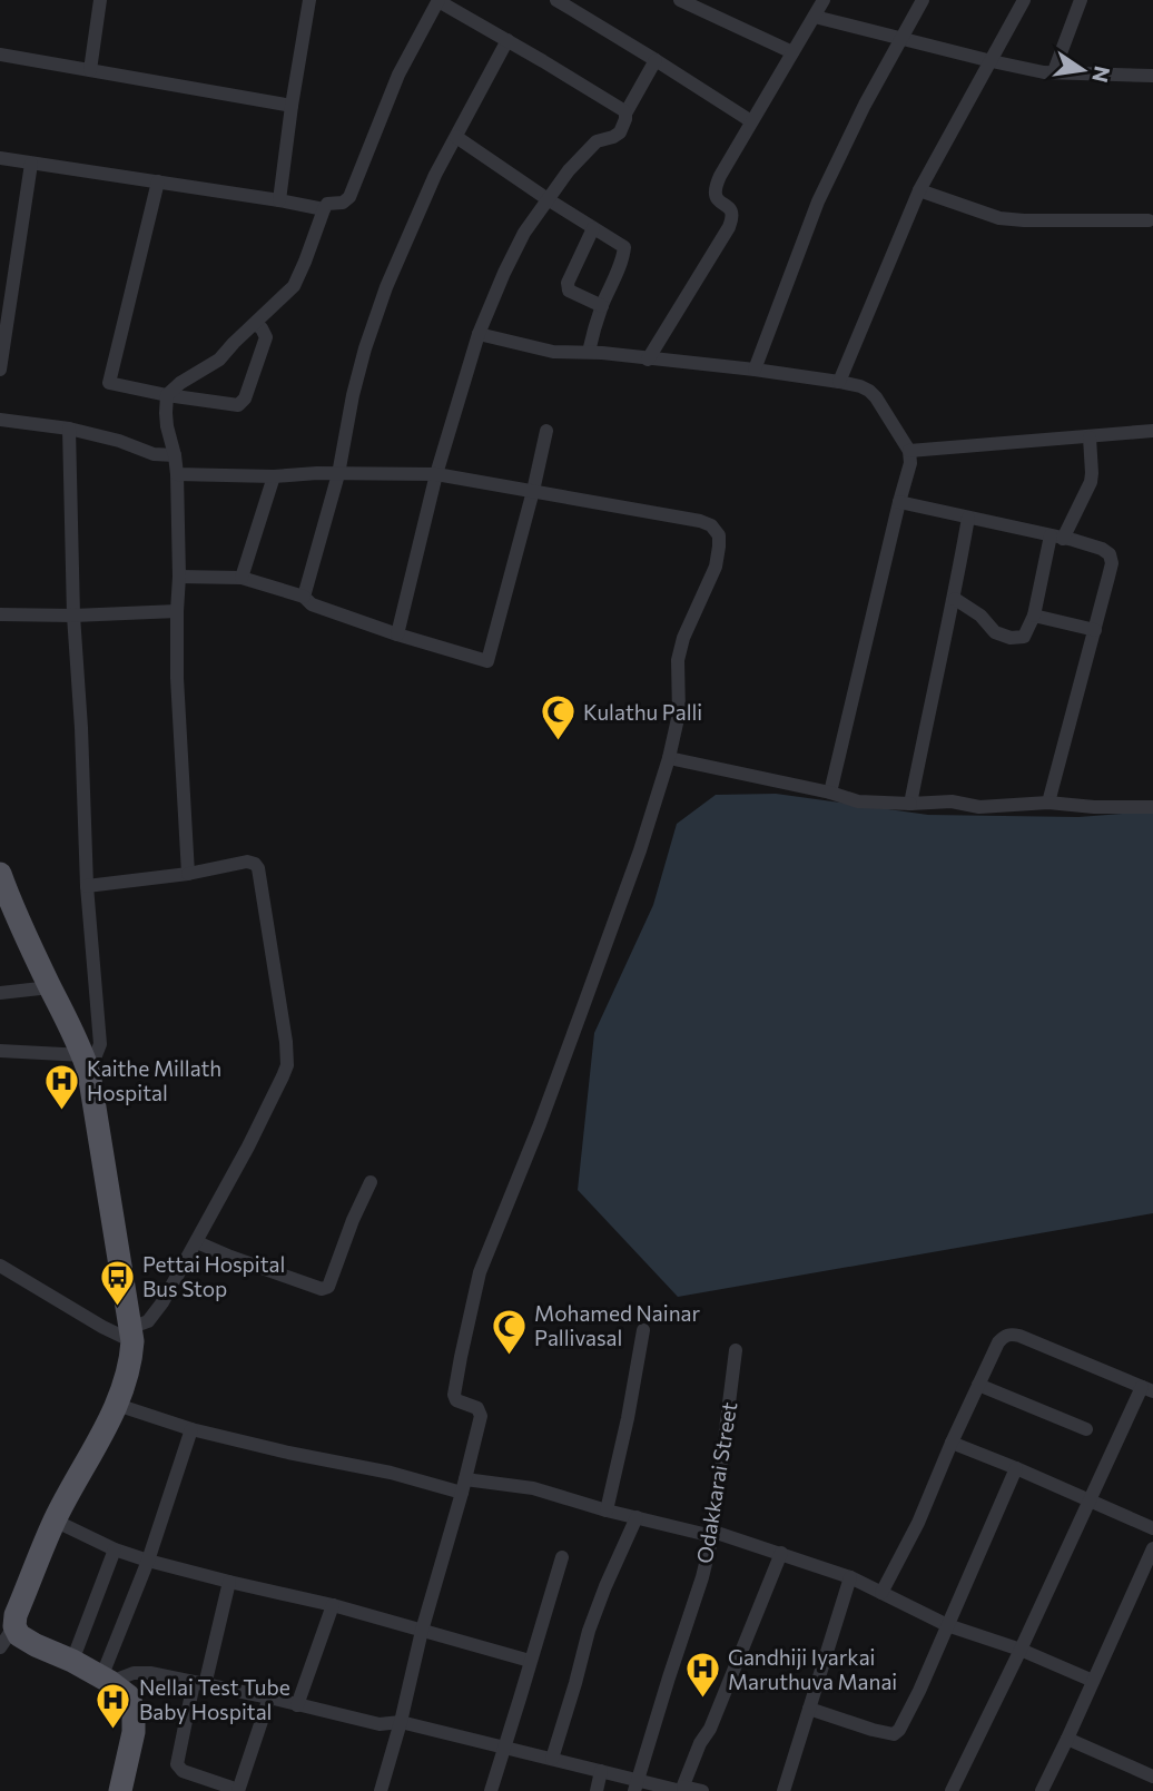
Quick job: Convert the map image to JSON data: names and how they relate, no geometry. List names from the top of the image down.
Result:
{
  "streets": {
    "street": ["Odakkarai Street"]
  },
  "places": {
    "mosque": ["Kulathu Palli", "Mohamed Nainar Pallivasal"],
    "hospital": ["Kaithe Millath Hospital", "Gandhiji Iyarkai Maruthuva Manai", "Nellai Test Tube Baby Hospital"],
    "bus stop": ["Pettai Hospital Bus Stop"]
  },
  "north": "right"
}
